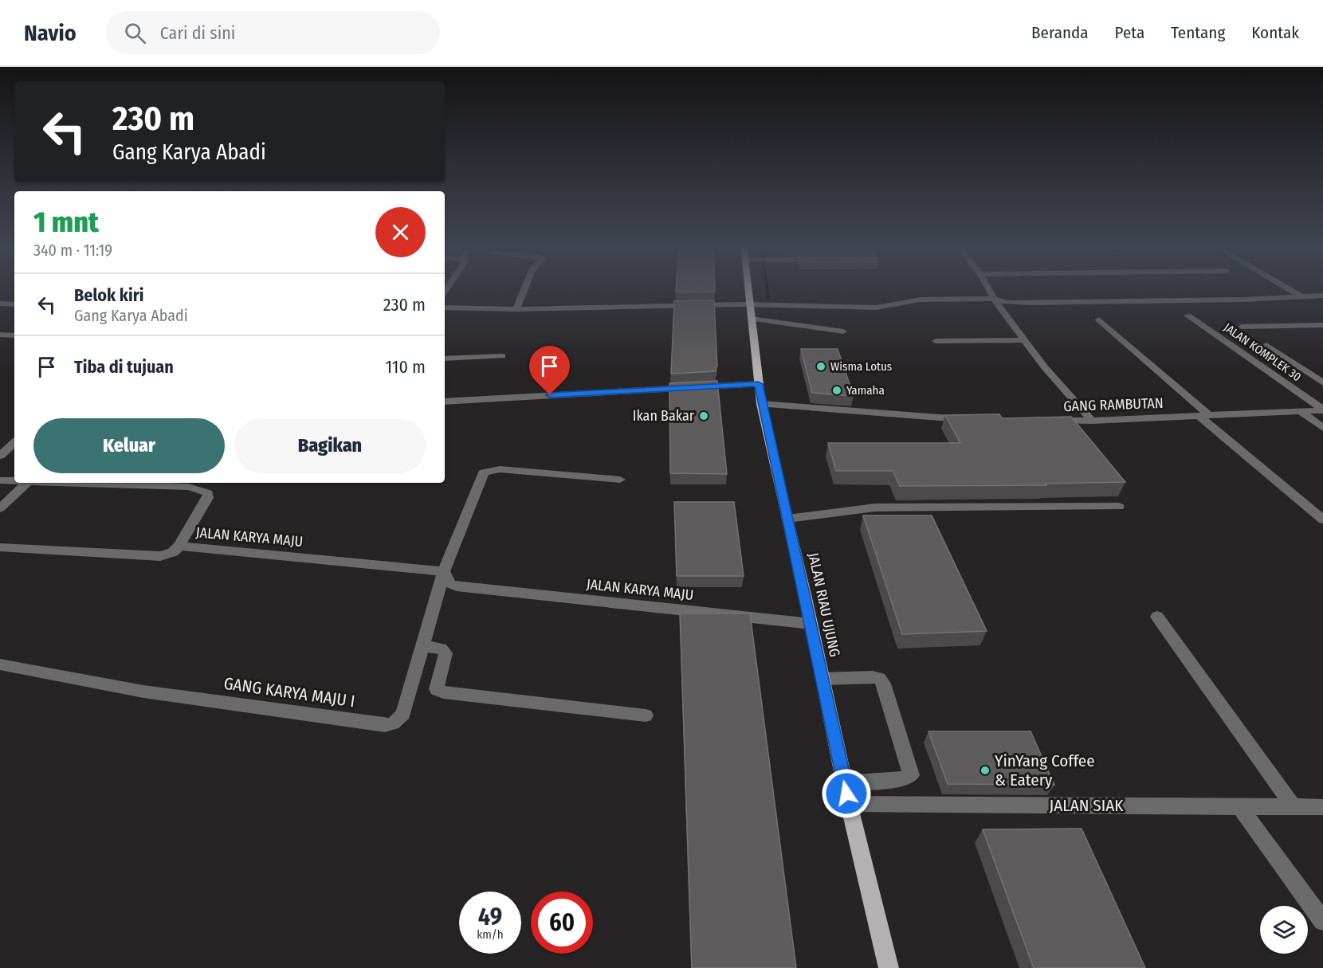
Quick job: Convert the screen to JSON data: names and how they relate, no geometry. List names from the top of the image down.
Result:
{
  "streets": {
    "main road": ["JALAN RIAU UJUNG"],
    "street": [
      "JALAN KOMPLEK 30",
      "GANG RAMBUTAN",
      "JALAN KARYA MAJU",
      "GANG KARYA MAJU I",
      "JALAN SIAK"
    ]
  },
  "crossings": [
    ["JALAN KOMPLEK 30", "GANG RAMBUTAN"],
    ["JALAN KARYA MAJU", "JALAN RIAU UJUNG"],
    ["JALAN RIAU UJUNG", "JALAN SIAK"]
  ],
  "places": [
    "Wisma Lotus",
    "Yamaha",
    "Ikan Bakar",
    "YinYang Coffee & Eatery"
  ],
  "page": {
    "header": "Navio",
    "search": "Cari di sini",
    "nav": [
      "Beranda",
      "Peta",
      "Tentang",
      "Kontak"
    ],
    "turn": ["230 m", "Gang Karya Abadi"],
    "heading": ["1 mnt", "340 m · 11:19"],
    "list": [
      {
        "name": "Belok kiri",
        "note": "Gang Karya Abadi",
        "value": "230 m"
      },
      {
        "name": "Tiba di tujuan",
        "value": "110 m"
      }
    ],
    "buttons": ["Keluar", "Bagikan"],
    "speed": "49 km/h",
    "limit": "60"
  }
}
